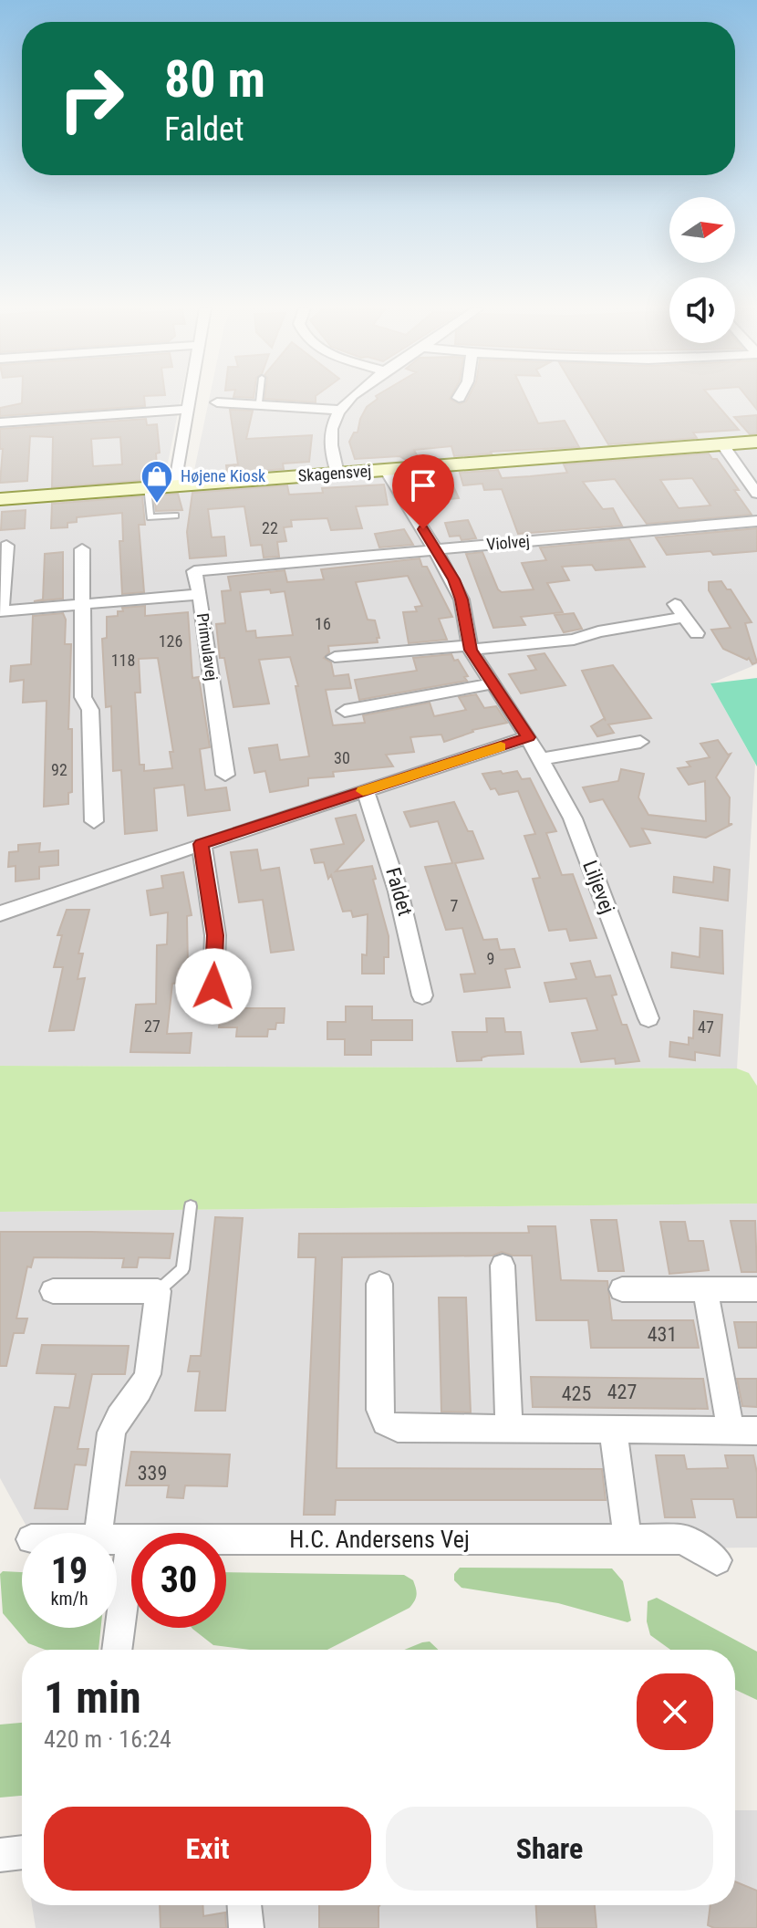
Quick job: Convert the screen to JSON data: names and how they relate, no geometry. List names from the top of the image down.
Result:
{
  "streets": {
    "street": [
      "Skagensvej",
      "Violvej",
      "Primulavej",
      "Liljevej",
      "Faldet",
      "H.C. Andersens Vej"
    ]
  },
  "crossings": [
    ["Skagensvej", "Liljevej"],
    ["Violvej", "Primulavej"],
    ["Violvej", "Liljevej"]
  ],
  "places": {
    "shop": ["Højene Kiosk"]
  },
  "house_numbers": [
    "22",
    "16",
    "126",
    "118",
    "30",
    "92",
    "7",
    "9",
    "27",
    "47",
    "431",
    "427",
    "425",
    "339"
  ],
  "north": "right",
  "page": {
    "turn": ["80 m", "Faldet"],
    "speed": "19 km/h",
    "limit": "30",
    "heading": ["1 min", "420 m · 16:24"],
    "buttons": ["Exit", "Share"]
  }
}
